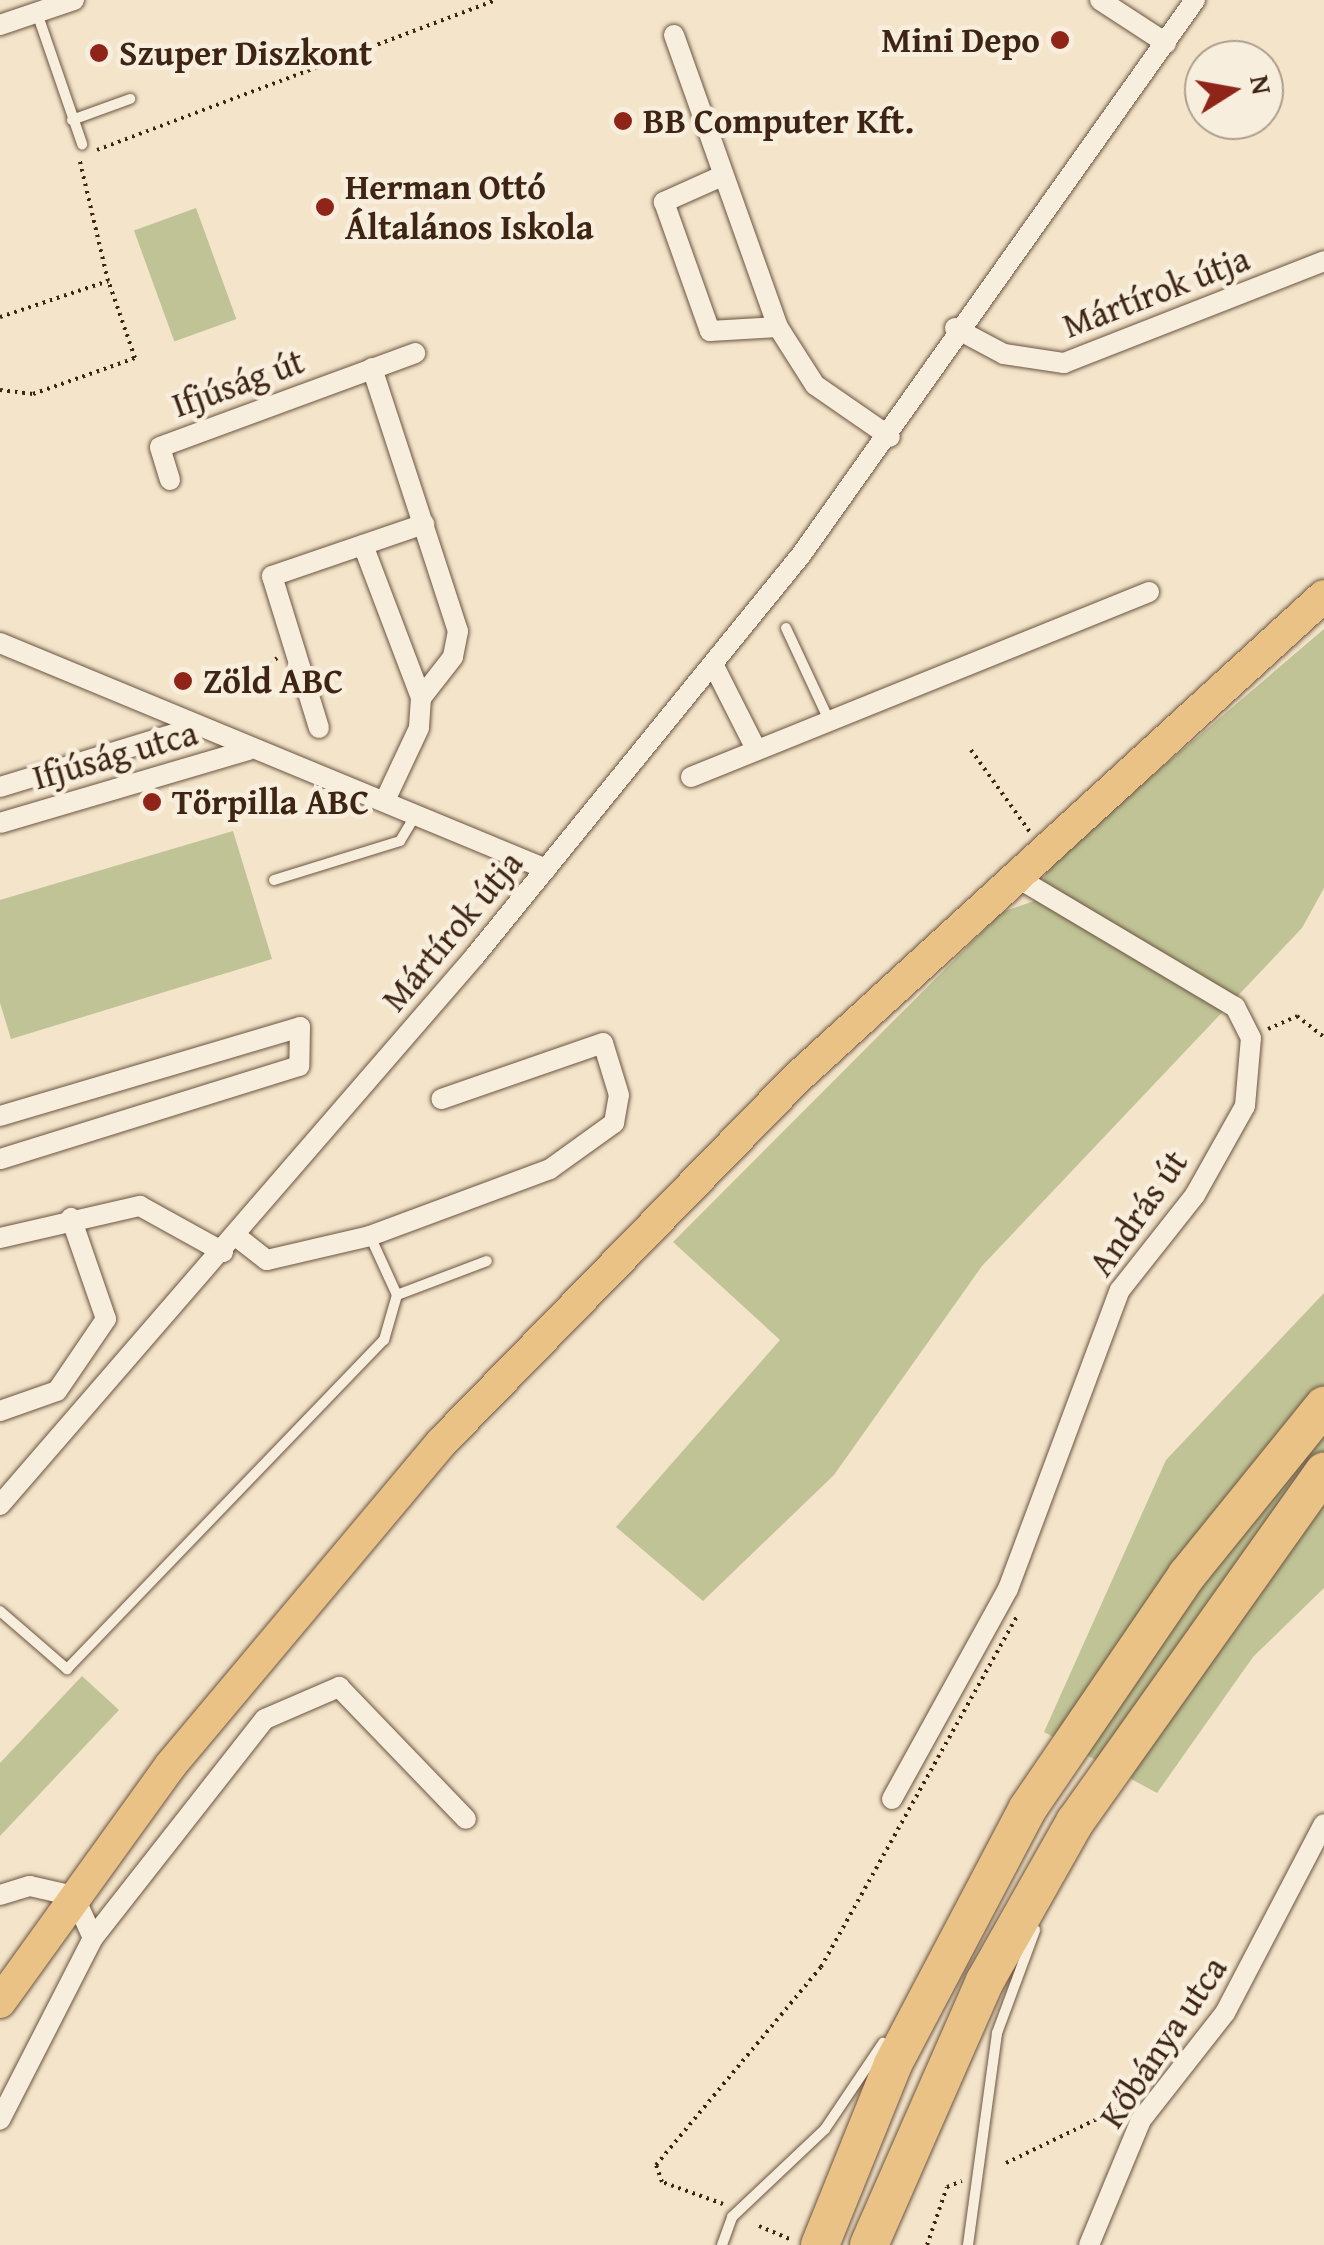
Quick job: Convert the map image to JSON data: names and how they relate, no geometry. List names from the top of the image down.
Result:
{
  "streets": {
    "street": [
      "Mártírok útja",
      "Ifjúság út",
      "Ifjúság utca",
      "András út",
      "Kőbánya utca"
    ]
  },
  "crossings": [
    ["Mártírok útja", "Ifjúság utca"]
  ],
  "places": [
    "Mini Depo",
    "Szuper Diszkont",
    "BB Computer Kft.",
    "Herman Ottó Általános Iskola",
    "Zöld ABC",
    "Törpilla ABC"
  ],
  "north": "right"
}
